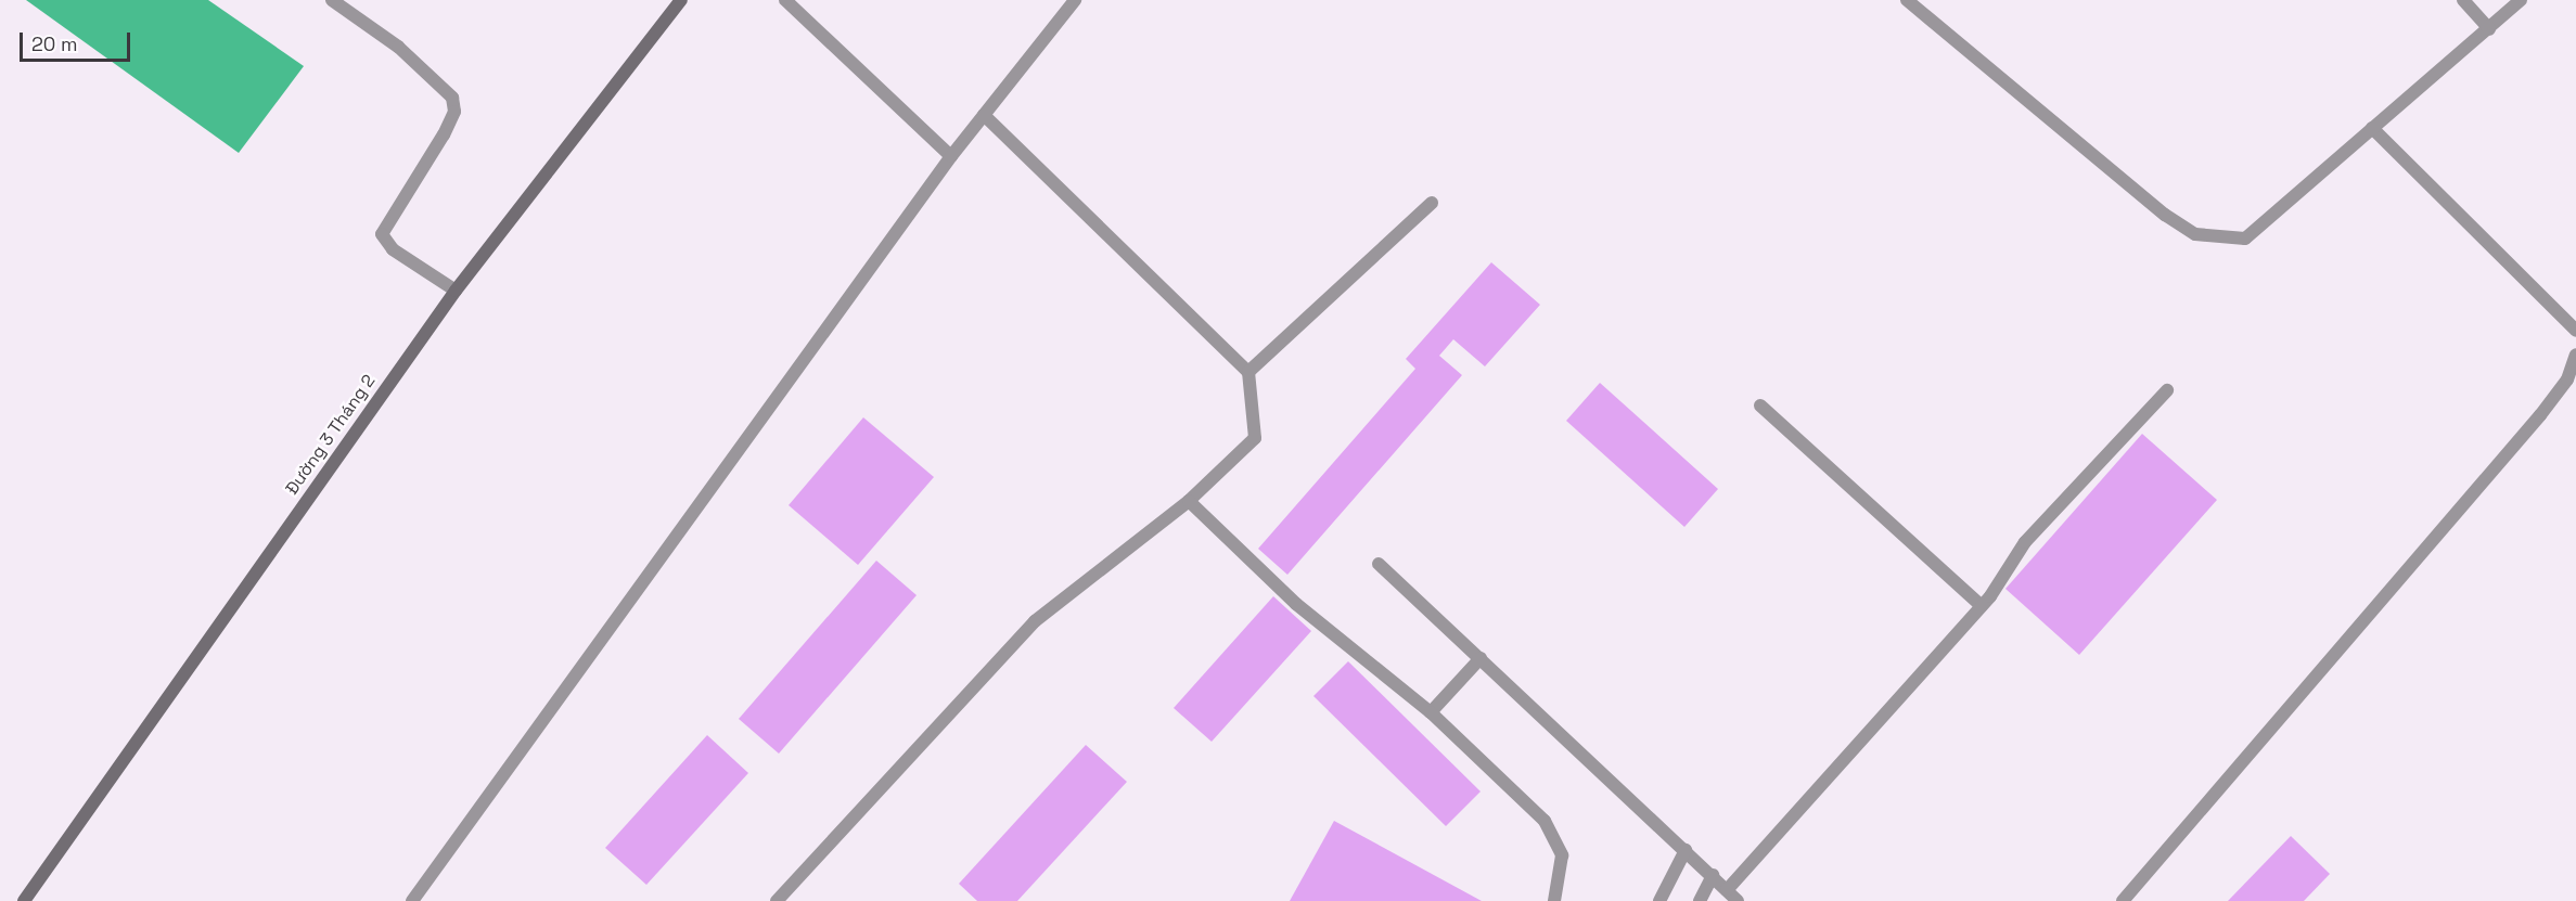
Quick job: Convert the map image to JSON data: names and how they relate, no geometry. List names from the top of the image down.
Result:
{
  "streets": {
    "street": ["Đường 3 Tháng 2"]
  },
  "scale_bar": "20 m"
}
